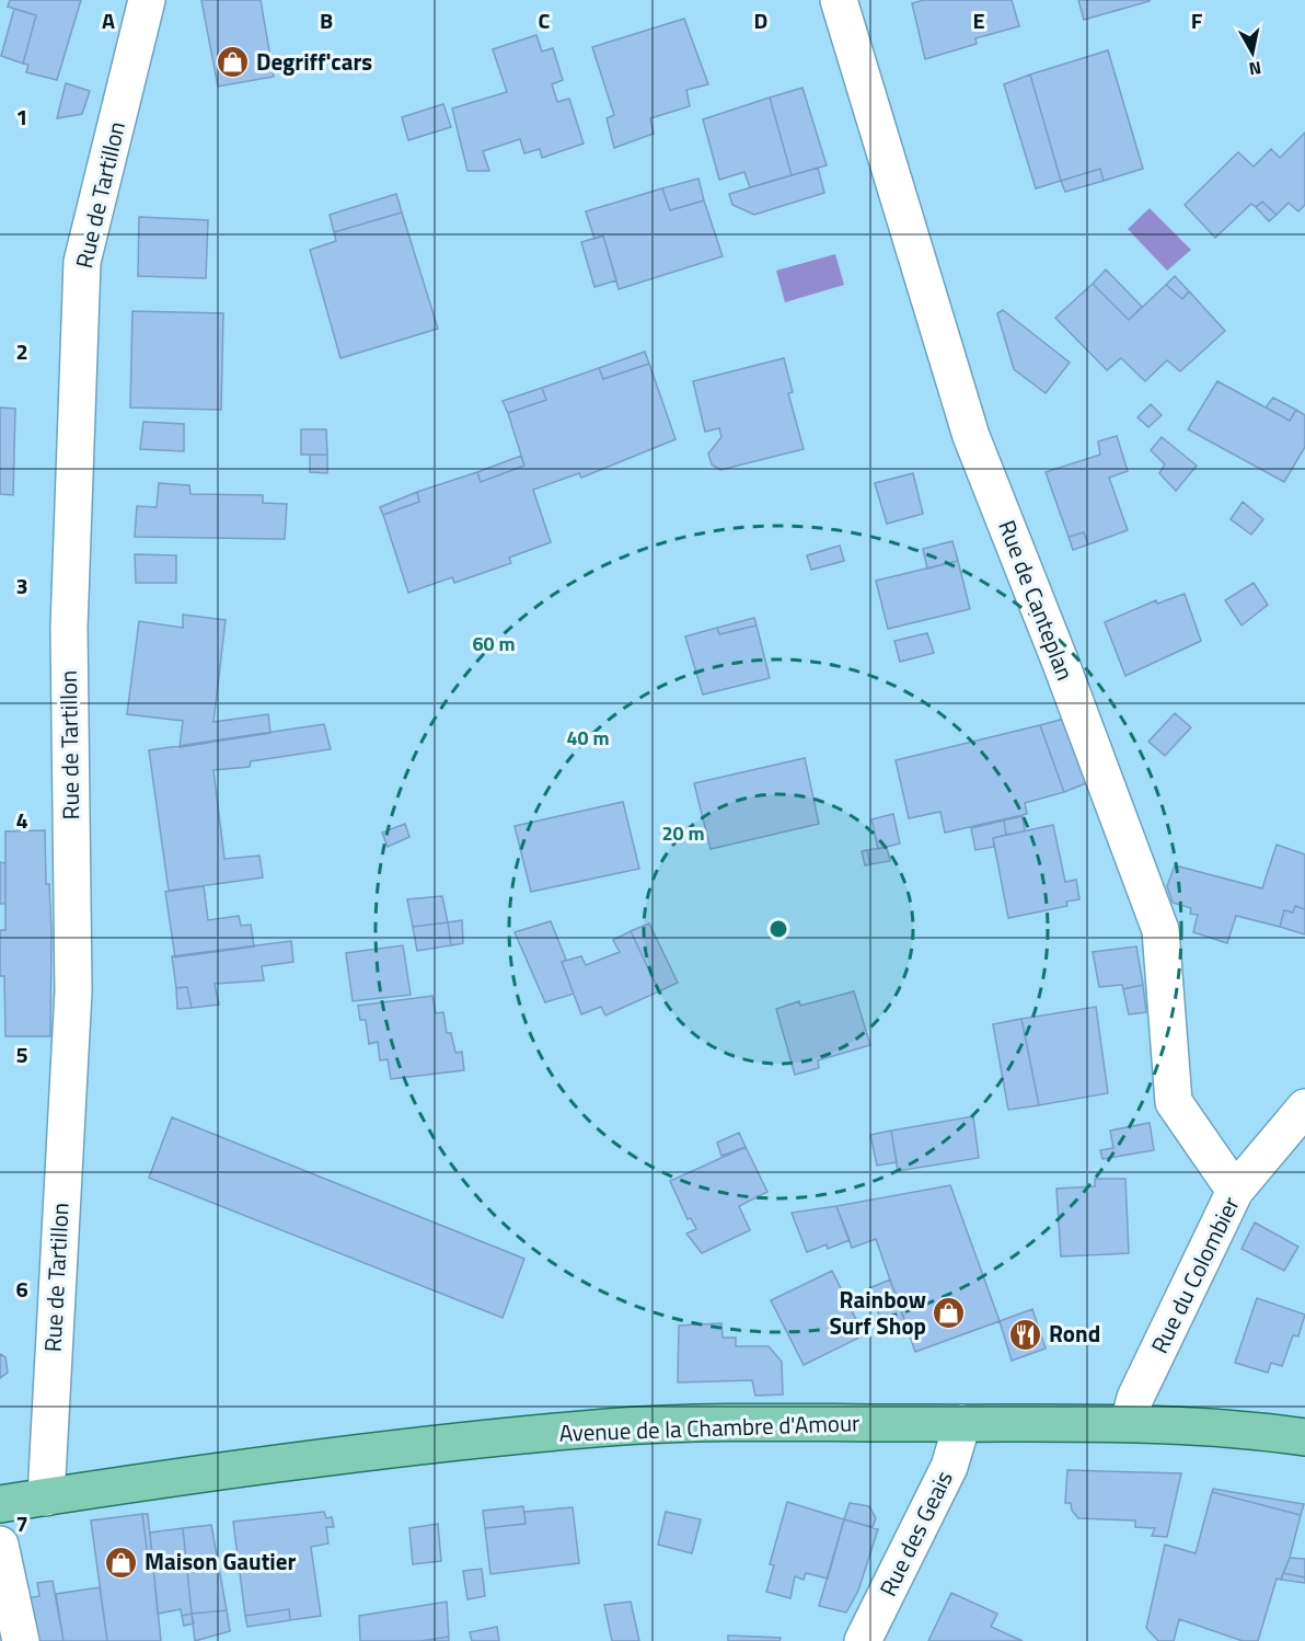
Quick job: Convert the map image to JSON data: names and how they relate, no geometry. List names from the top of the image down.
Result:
{
  "streets": {
    "main road": ["Avenue de la Chambre d'Amour"],
    "street": [
      "Rue de Tartillon",
      "Rue de Canteplan",
      "Rue du Colombier",
      "Rue des Geais"
    ]
  },
  "crossings": [
    ["Rue de Tartillon", "Avenue de la Chambre d'Amour"],
    ["Rue de Canteplan", "Rue du Colombier"],
    ["Rue du Colombier", "Avenue de la Chambre d'Amour"],
    ["Avenue de la Chambre d'Amour", "Rue des Geais"]
  ],
  "places": {
    "shop": ["Degriff'cars", "Rainbow Surf Shop", "Maison Gautier"],
    "restaurant": ["Rond"]
  },
  "north": "bottom",
  "grid": {
    "columns": [
      "A",
      "B",
      "C",
      "D",
      "E",
      "F"
    ],
    "rows": [
      "1",
      "2",
      "3",
      "4",
      "5",
      "6",
      "7"
    ]
  },
  "rings": ["60 m", "40 m", "20 m"]
}
